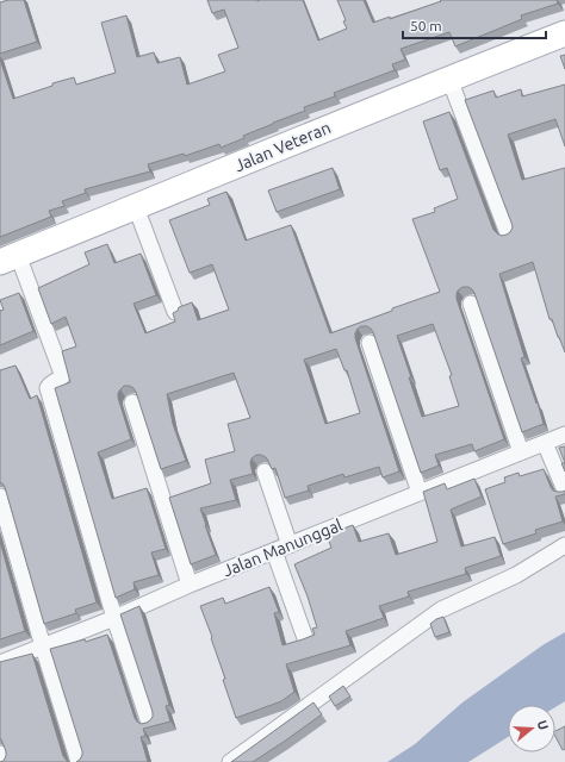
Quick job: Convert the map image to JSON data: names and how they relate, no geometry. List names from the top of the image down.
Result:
{
  "streets": {
    "main road": ["Jalan Veteran"],
    "street": ["Jalan Manunggal"]
  },
  "scale_bar": "50 m",
  "north": "right"
}
